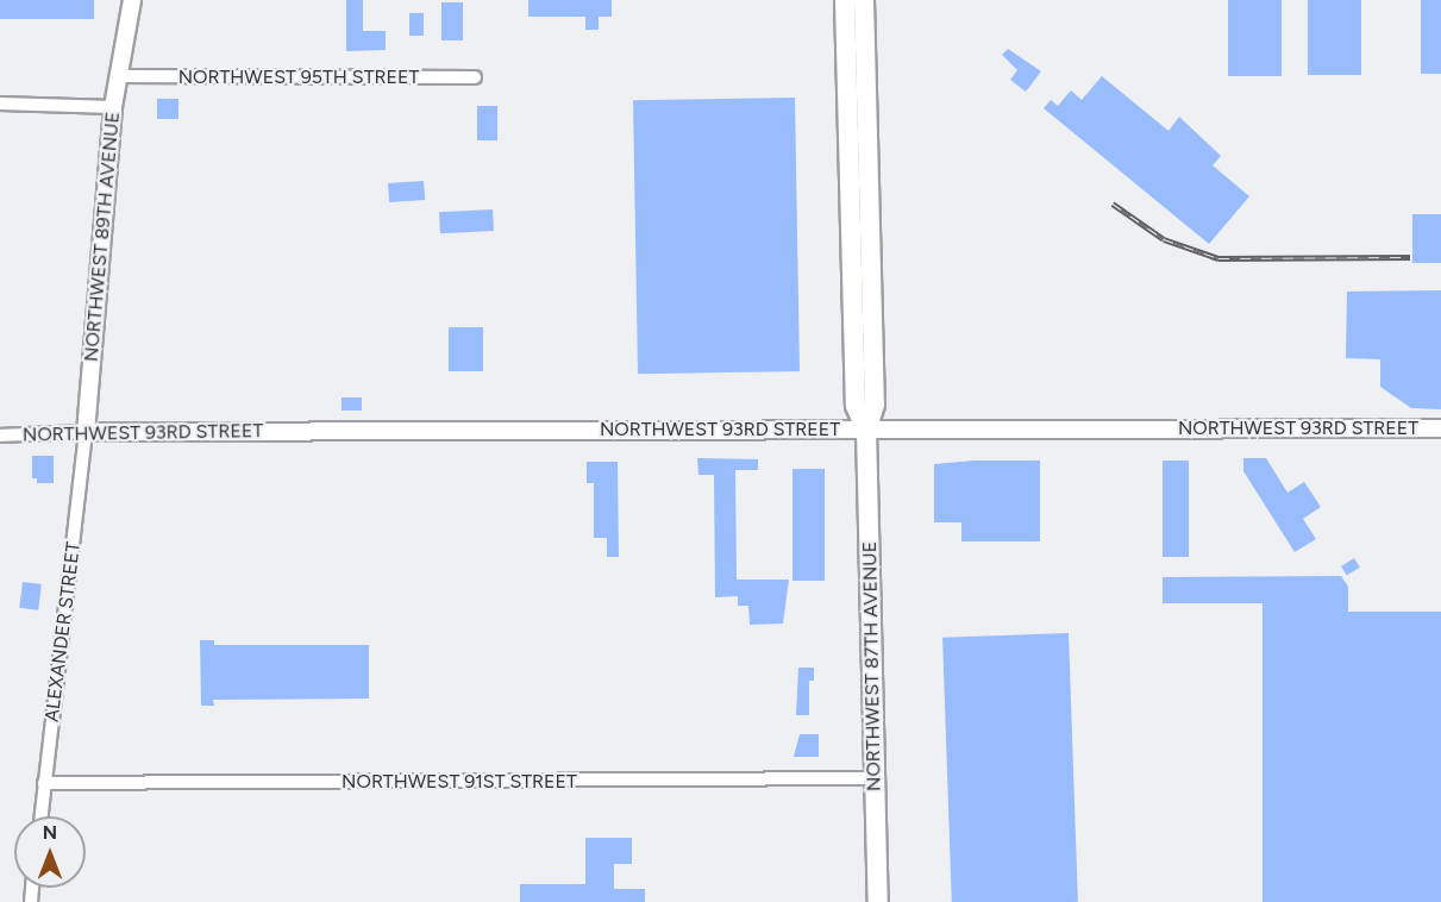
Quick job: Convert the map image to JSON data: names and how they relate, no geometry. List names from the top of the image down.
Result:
{
  "streets": {
    "main road": ["NORTHWEST 87TH AVENUE"],
    "street": [
      "NORTHWEST 95TH STREET",
      "NORTHWEST 89TH AVENUE",
      "NORTHWEST 93RD STREET",
      "ALEXANDER STREET",
      "NORTHWEST 91ST STREET"
    ]
  },
  "crossings": [
    ["NORTHWEST 95TH STREET", "NORTHWEST 89TH AVENUE"],
    ["NORTHWEST 89TH AVENUE", "NORTHWEST 93RD STREET"],
    ["NORTHWEST 89TH AVENUE", "ALEXANDER STREET"],
    ["NORTHWEST 93RD STREET", "ALEXANDER STREET"],
    ["NORTHWEST 93RD STREET", "NORTHWEST 87TH AVENUE"],
    ["ALEXANDER STREET", "NORTHWEST 91ST STREET"],
    ["NORTHWEST 87TH AVENUE", "NORTHWEST 91ST STREET"]
  ],
  "north": "top"
}
